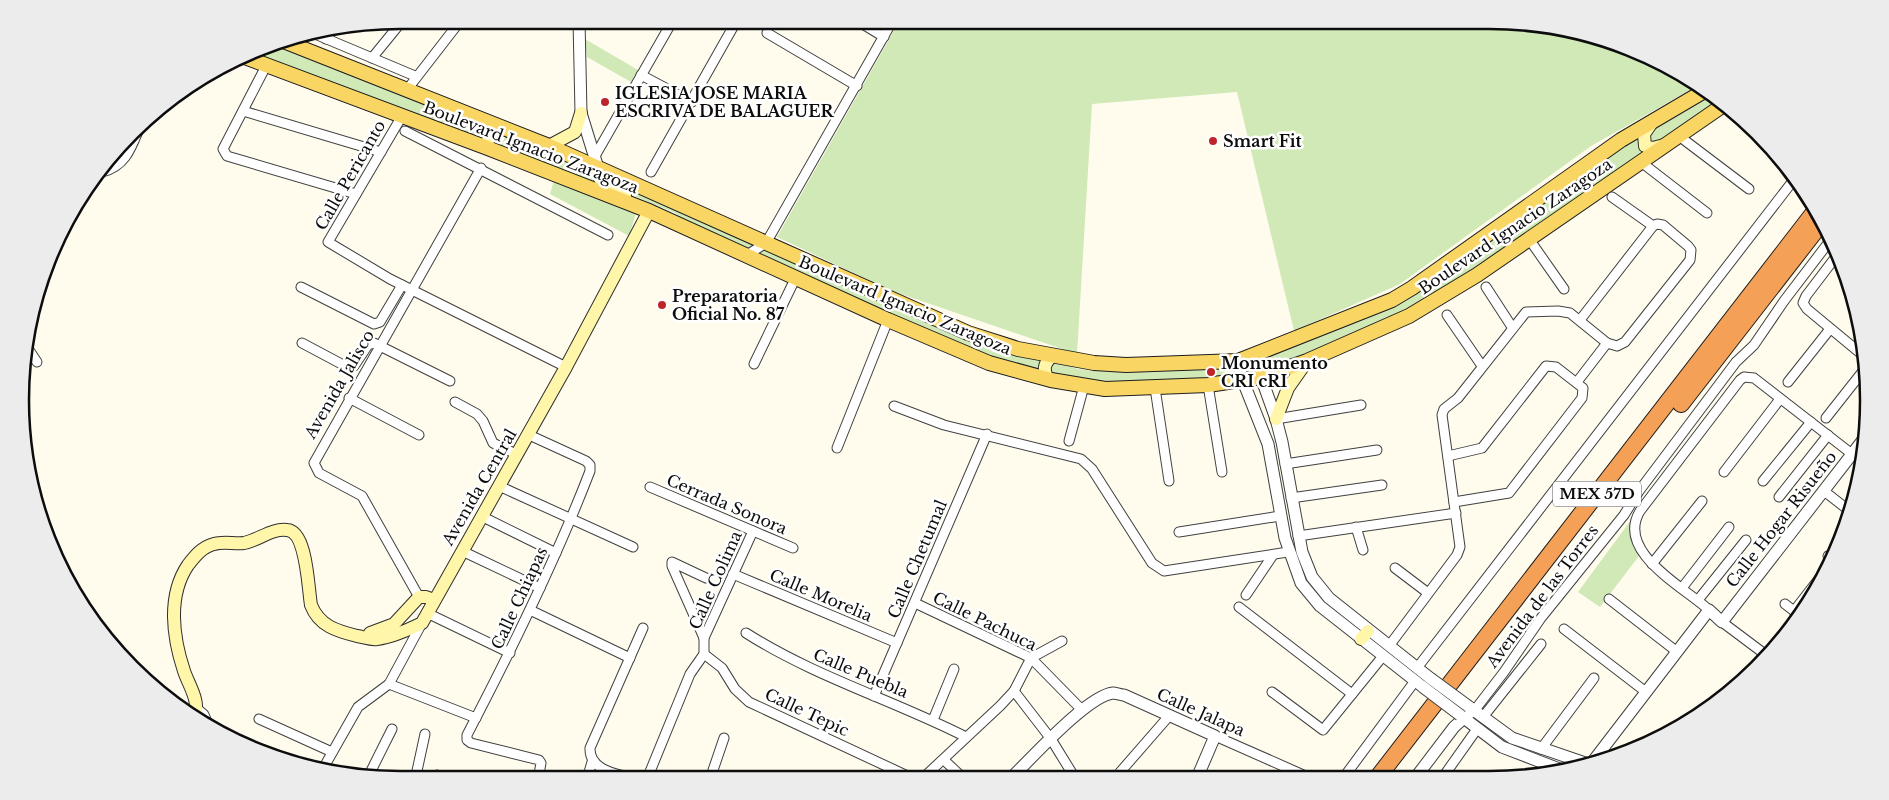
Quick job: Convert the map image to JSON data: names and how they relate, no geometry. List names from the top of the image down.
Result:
{
  "streets": {
    "highway": ["MEX 57D"],
    "main road": ["Boulevard Ignacio Zaragoza", "Avenida Central"],
    "street": [
      "Calle Pericanto",
      "Avenida Jalisco",
      "Cerrada Sonora",
      "Calle Hogar Risueño",
      "Calle Chetumal",
      "Calle Colima",
      "Calle Morelia",
      "Avenida de las Torres",
      "Calle Chiapas",
      "Calle Pachuca",
      "Calle Puebla",
      "Calle Tepic",
      "Calle Jalapa"
    ]
  },
  "crossings": [
    ["Boulevard Ignacio Zaragoza", "Calle Pericanto"],
    ["Boulevard Ignacio Zaragoza", "Avenida Central"],
    ["Calle Pericanto", "Avenida Jalisco"],
    ["Calle Pericanto", "Avenida Central"],
    ["Avenida Central", "Calle Chiapas"],
    ["Cerrada Sonora", "Calle Colima"],
    ["Calle Chetumal", "Calle Morelia"],
    ["Calle Chetumal", "Calle Pachuca"],
    ["Calle Chetumal", "Calle Puebla"],
    ["Calle Colima", "Calle Morelia"],
    ["Calle Colima", "Calle Tepic"],
    ["Calle Pachuca", "Calle Jalapa"]
  ],
  "places": [
    "IGLESIA JOSE MARIA ESCRIVA DE BALAGUER",
    "Smart Fit",
    "Preparatoria Oficial No. 87",
    "Monumento CRI cRI"
  ]
}
